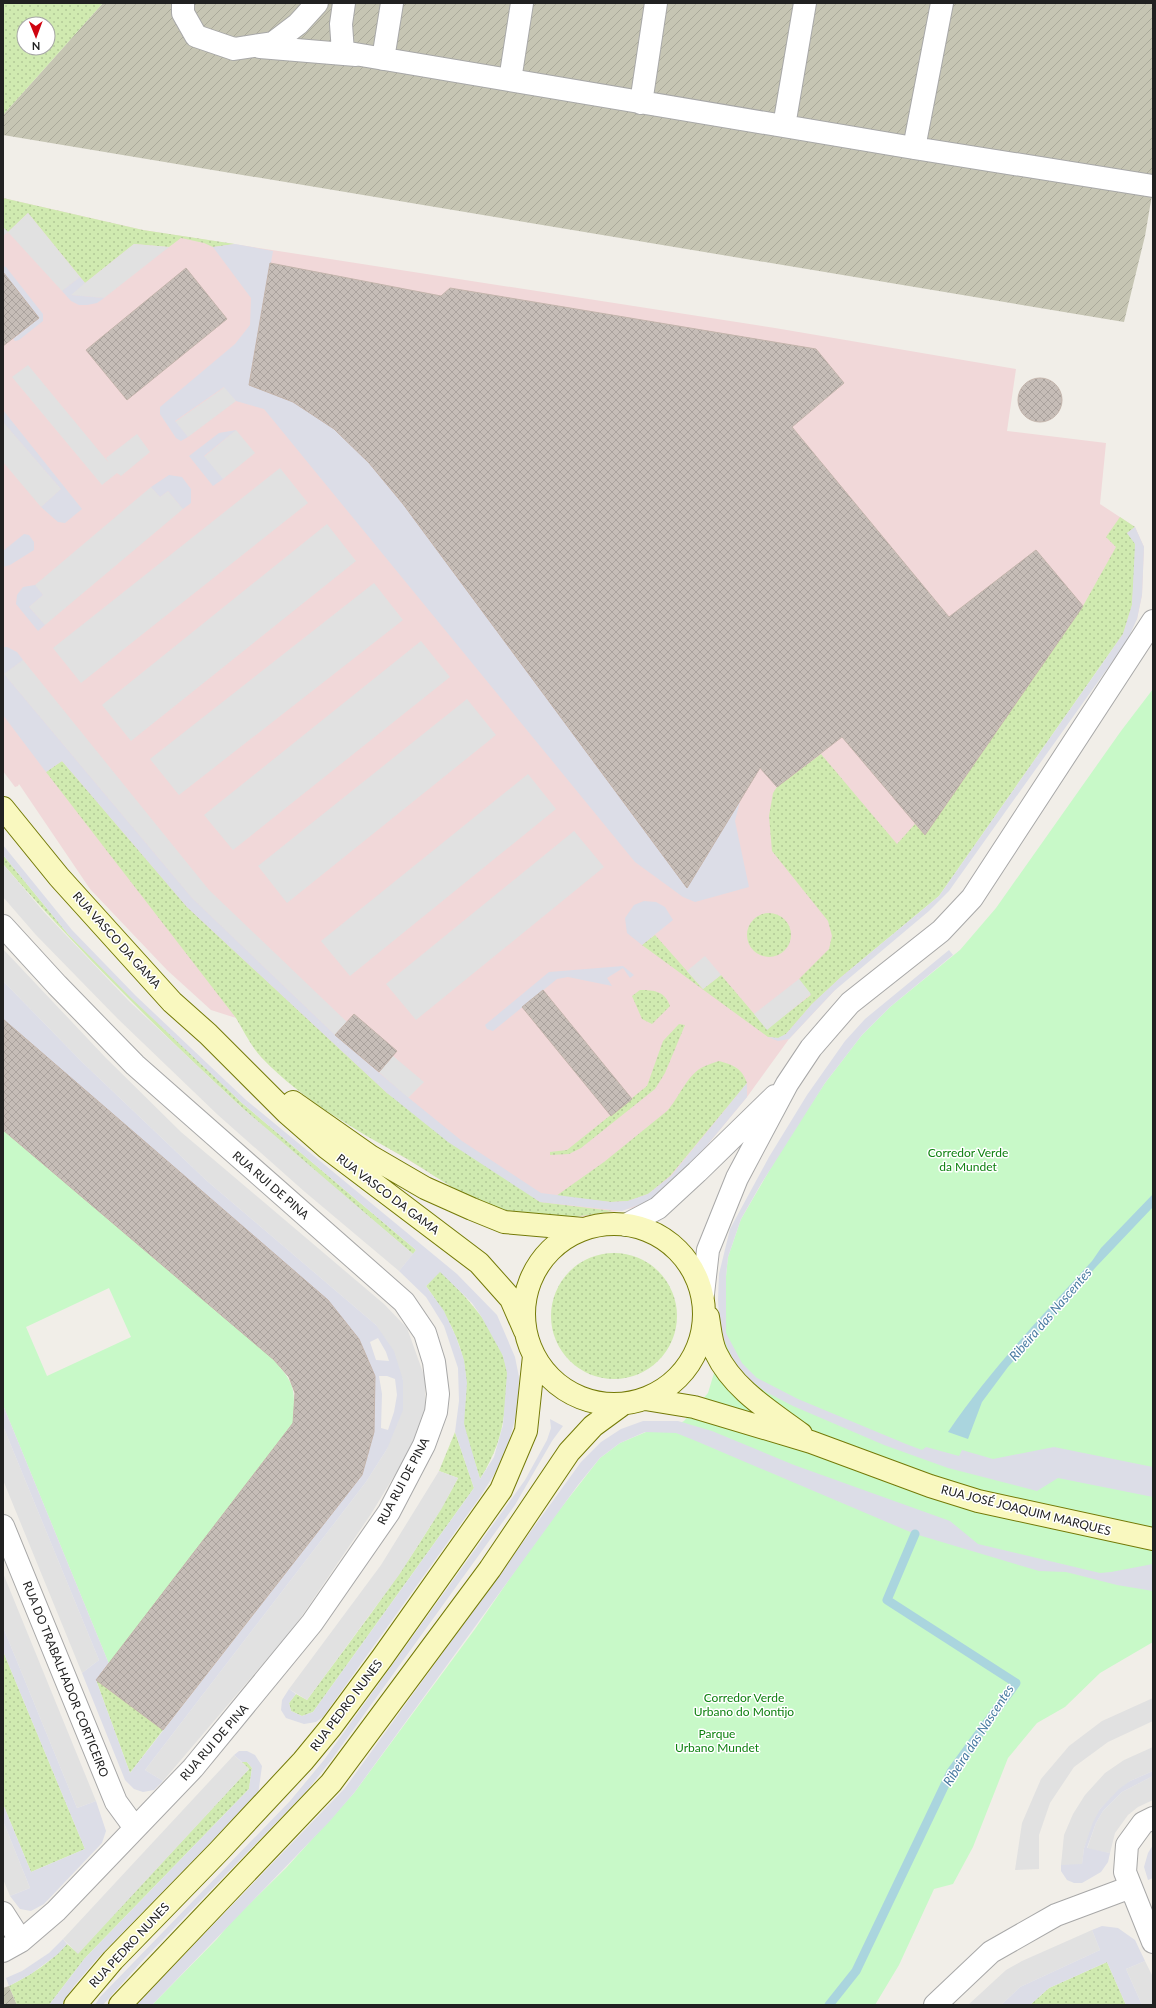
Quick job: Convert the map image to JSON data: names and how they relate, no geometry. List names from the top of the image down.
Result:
{
  "streets": {
    "main road": ["RUA VASCO DA GAMA", "RUA JOSÉ JOAQUIM MARQUES", "RUA PEDRO NUNES"],
    "street": ["RUA RUI DE PINA", "RUA DO TRABALHADOR CORTICEIRO"]
  },
  "crossings": [
    ["RUA RUI DE PINA", "RUA DO TRABALHADOR CORTICEIRO"]
  ],
  "water": ["Ribeira das Nascentes"],
  "parks": ["Corredor Verde da Mundet", "Corredor Verde Urbano do Montijo", "Parque Urbano Mundet"],
  "north": "bottom"
}
